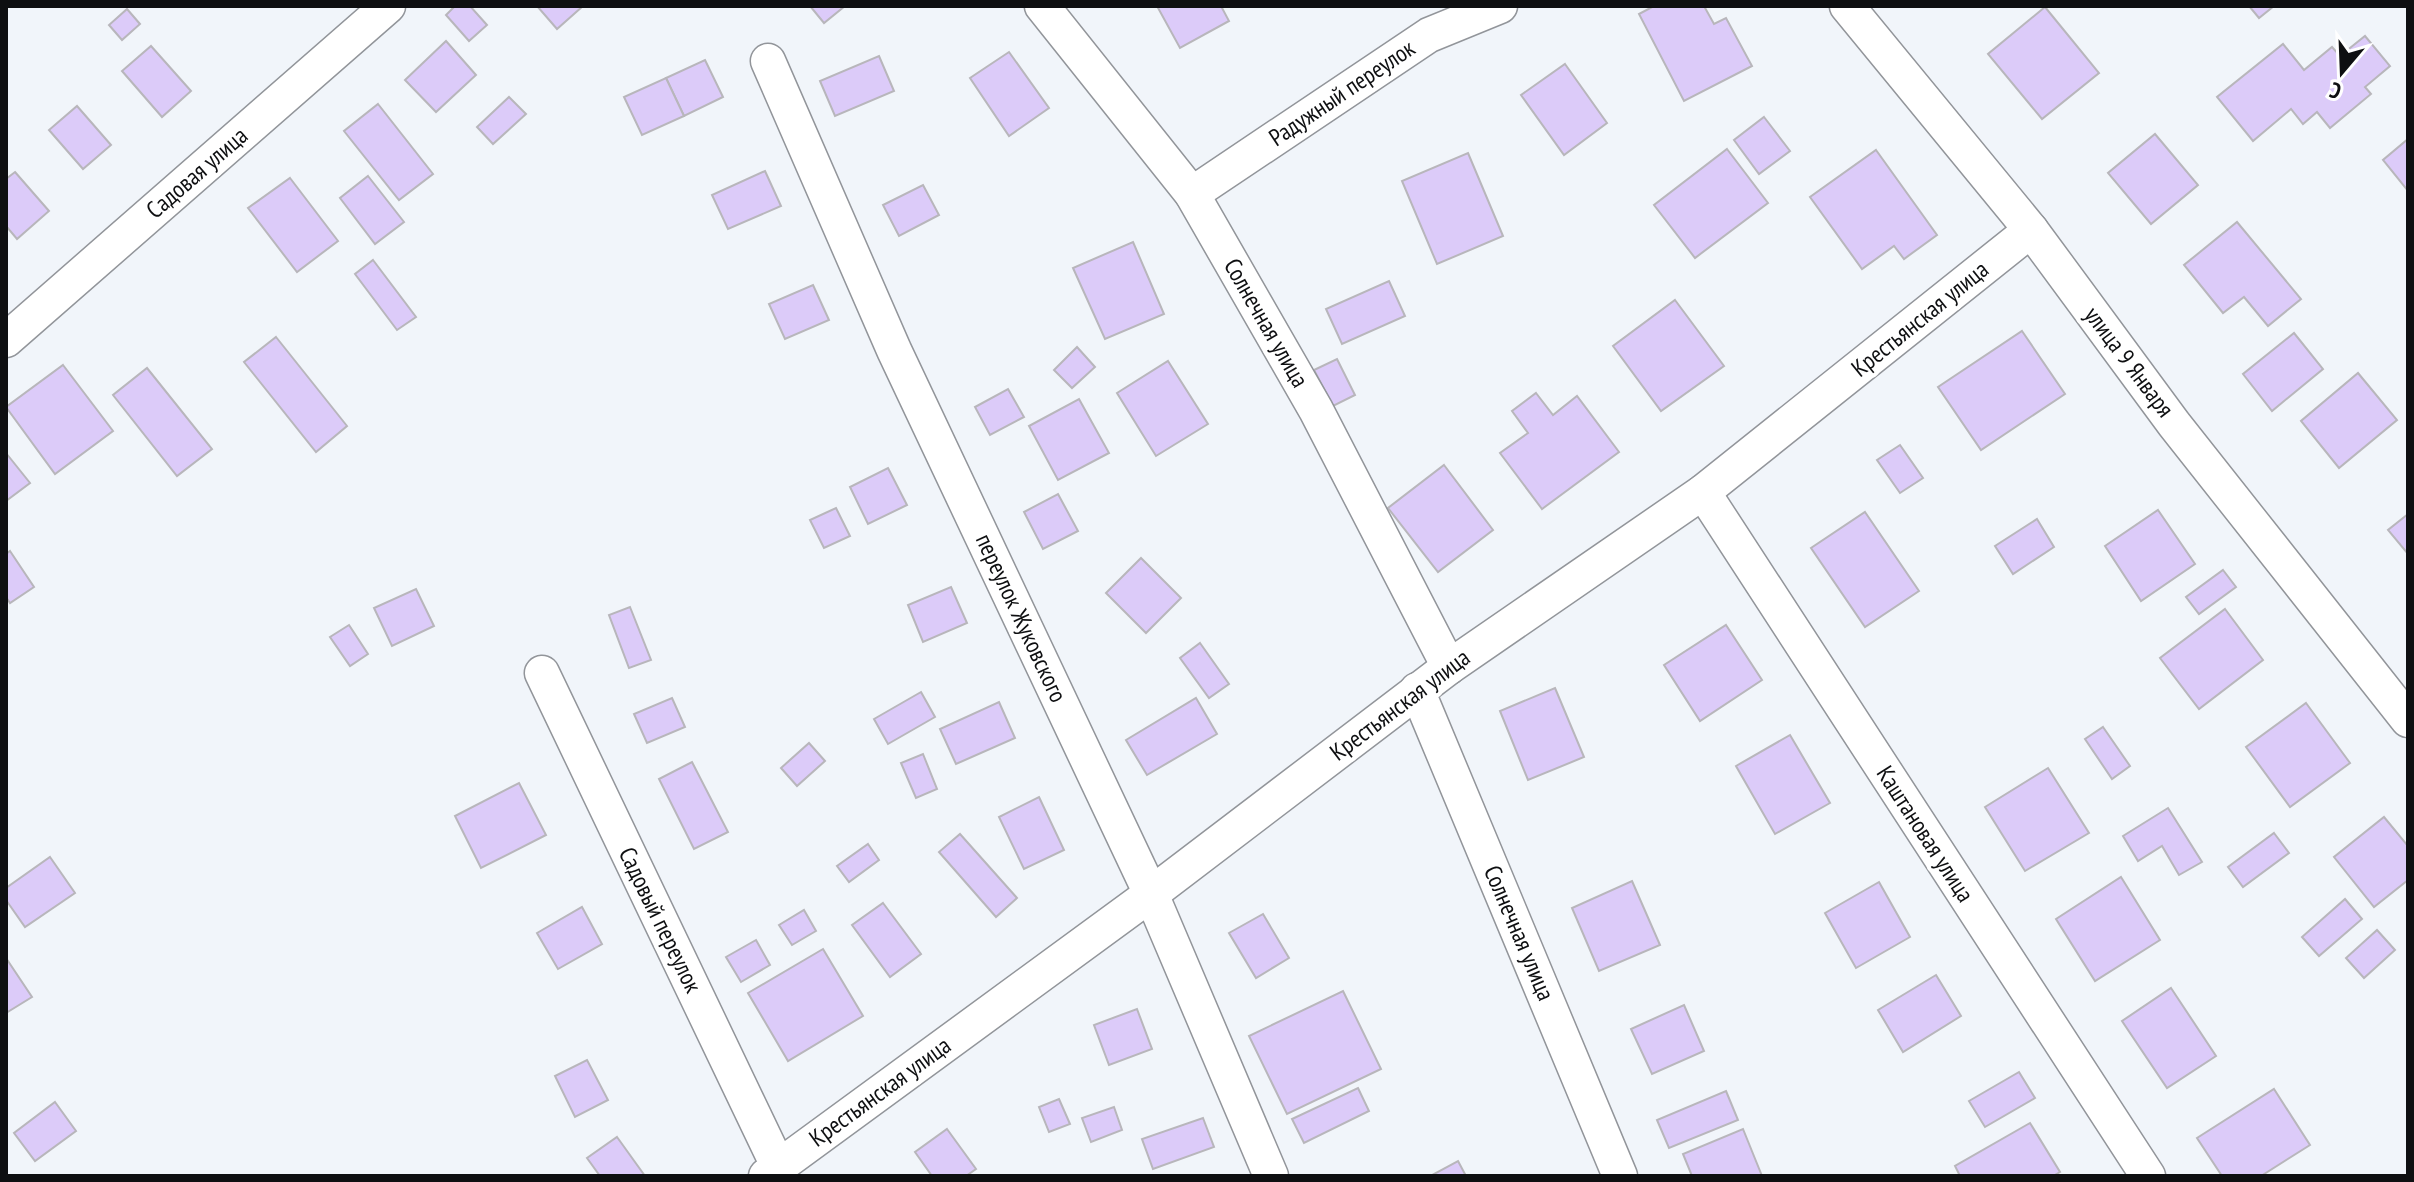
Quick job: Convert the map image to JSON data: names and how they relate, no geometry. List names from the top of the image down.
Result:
{
  "streets": {
    "street": [
      "Радужный переулок",
      "Садовая улица",
      "Крестьянская улица",
      "Солнечная улица",
      "улица 9 Января",
      "переулок Жуковского",
      "Каштановая улица",
      "Садовый переулок"
    ]
  },
  "crossings": [
    ["Радужный переулок", "Солнечная улица"],
    ["Крестьянская улица", "Солнечная улица"],
    ["Крестьянская улица", "улица 9 Января"],
    ["Крестьянская улица", "переулок Жуковского"],
    ["Крестьянская улица", "Каштановая улица"],
    ["Крестьянская улица", "Садовый переулок"]
  ],
  "north": "bottom"
}
